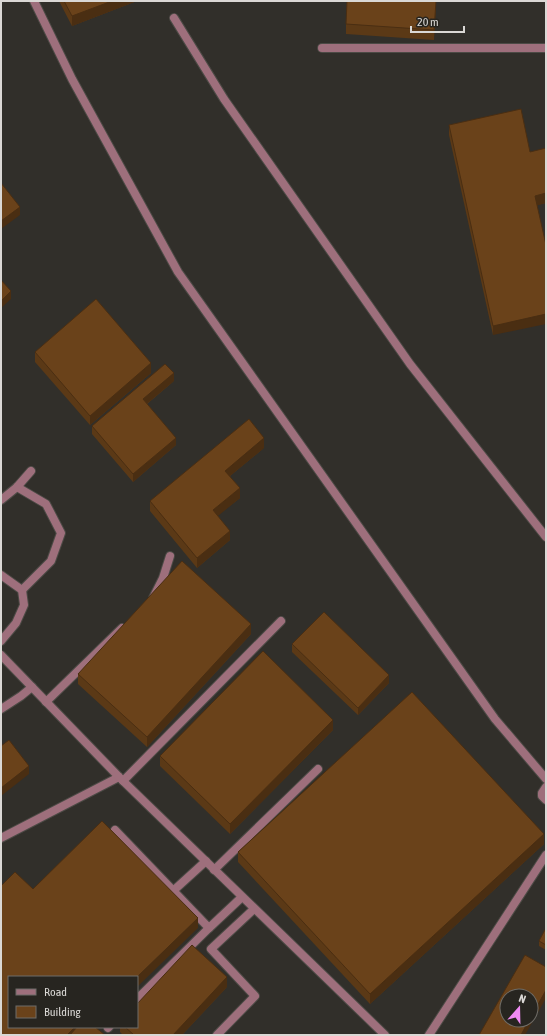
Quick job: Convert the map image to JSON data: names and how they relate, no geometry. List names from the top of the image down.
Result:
{
  "legend": ["Road", "Building"],
  "scale_bar": "20 m",
  "north": "top"
}
